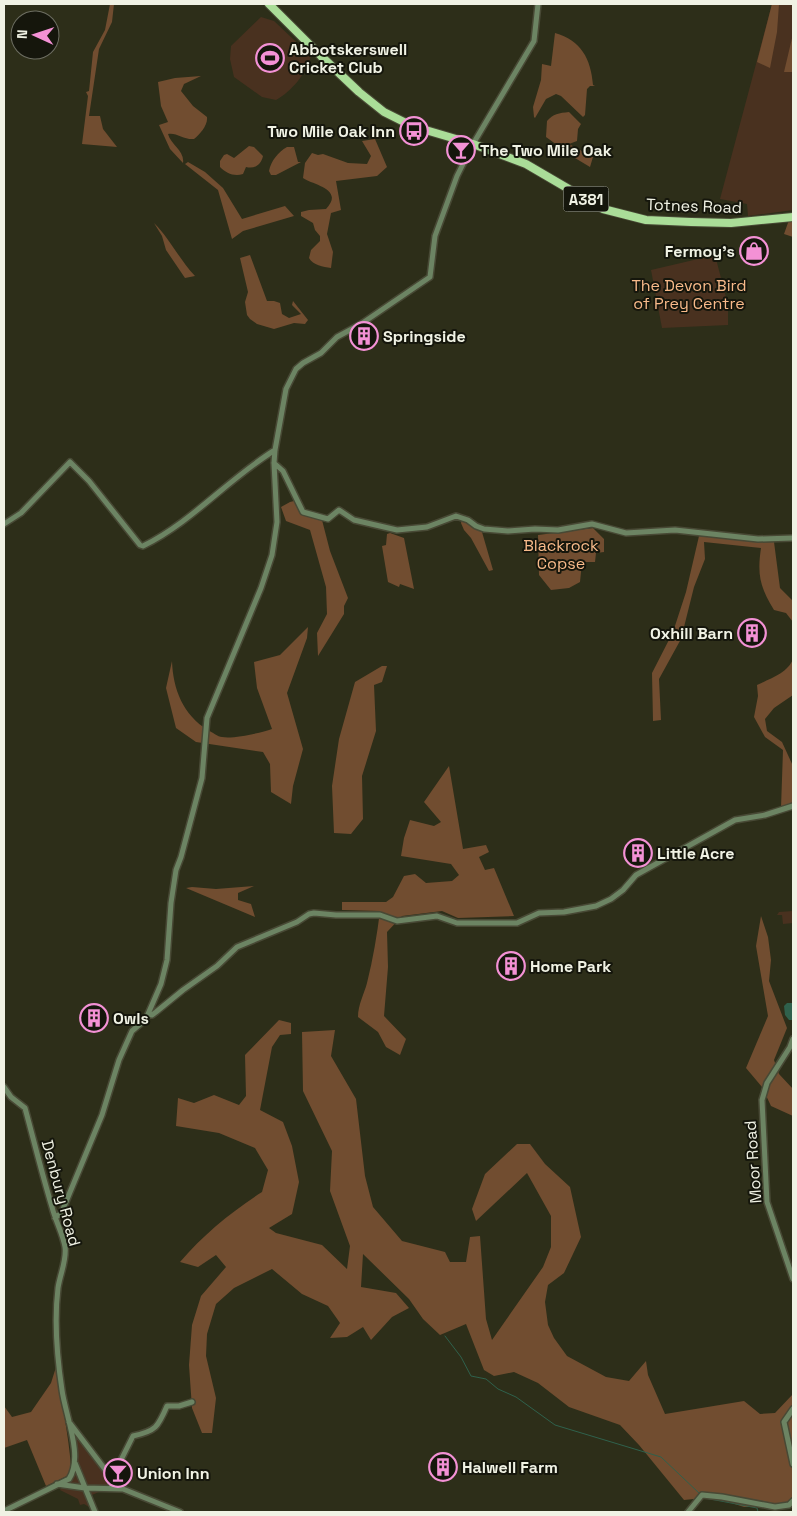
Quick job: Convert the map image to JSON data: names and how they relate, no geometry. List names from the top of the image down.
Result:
{
  "streets": {
    "main road": ["A381", "Totnes Road"],
    "street": ["Moor Road", "Denbury Road"]
  },
  "parks": ["The Devon Bird of Prey Centre", "Blackrock Copse"],
  "places": {
    "sports": ["Abbotskerswell Cricket Club"],
    "bus stop": ["Two Mile Oak Inn"],
    "bar": ["The Two Mile Oak", "Union Inn"],
    "shop": ["Fermoy's"],
    "building": [
      "Springside",
      "Oxhill Barn",
      "Little Acre",
      "Home Park",
      "Owls",
      "Halwell Farm"
    ]
  },
  "north": "left"
}
